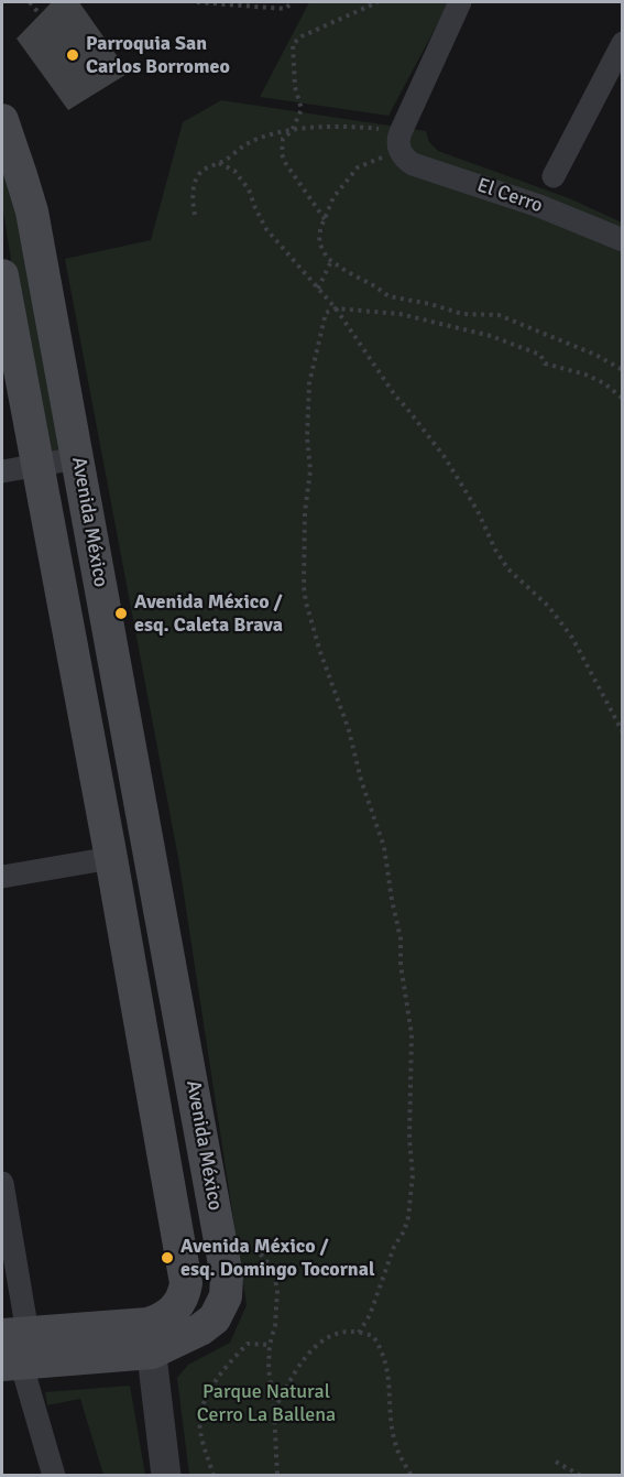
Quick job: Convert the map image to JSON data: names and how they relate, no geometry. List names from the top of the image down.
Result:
{
  "streets": {
    "main road": ["Avenida México"],
    "street": ["El Cerro"]
  },
  "parks": ["Parque Natural Cerro La Ballena"],
  "places": ["Parroquia San Carlos Borromeo", "Avenida México / esq. Caleta Brava", "Avenida México / esq. Domingo Tocornal"]
}
